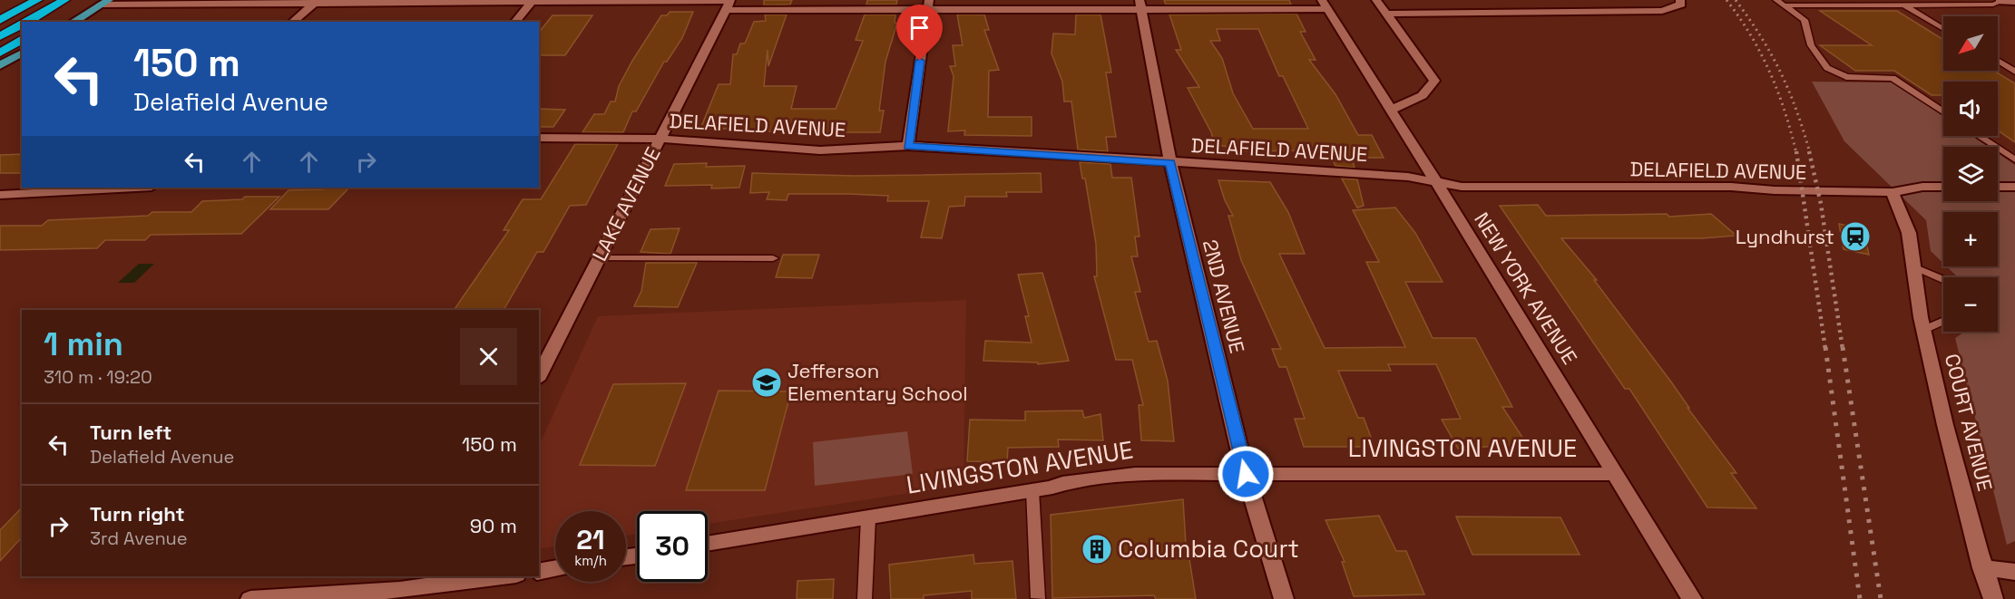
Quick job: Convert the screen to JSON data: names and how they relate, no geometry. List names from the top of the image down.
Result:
{
  "streets": {
    "street": [
      "DELAFIELD AVENUE",
      "LAKE AVENUE",
      "NEW YORK AVENUE",
      "2ND AVENUE",
      "COURT AVENUE",
      "LIVINGSTON AVENUE"
    ]
  },
  "crossings": [
    ["DELAFIELD AVENUE", "LAKE AVENUE"],
    ["DELAFIELD AVENUE", "NEW YORK AVENUE"],
    ["DELAFIELD AVENUE", "2ND AVENUE"],
    ["DELAFIELD AVENUE", "COURT AVENUE"],
    ["NEW YORK AVENUE", "LIVINGSTON AVENUE"],
    ["2ND AVENUE", "LIVINGSTON AVENUE"]
  ],
  "places": {
    "station": ["Lyndhurst"],
    "school or university": ["Jefferson Elementary School"],
    "building": ["Columbia Court"]
  },
  "north": "bottom left",
  "page": {
    "map_buttons": ["+", "−"],
    "turn": ["150 m", "Delafield Avenue"],
    "heading": ["1 min", "310 m · 19:20"],
    "list": [
      {
        "name": "Turn left",
        "note": "Delafield Avenue",
        "value": "150 m"
      },
      {
        "name": "Turn right",
        "note": "3rd Avenue",
        "value": "90 m"
      }
    ],
    "speed": "21 km/h",
    "limit": "30"
  }
}
